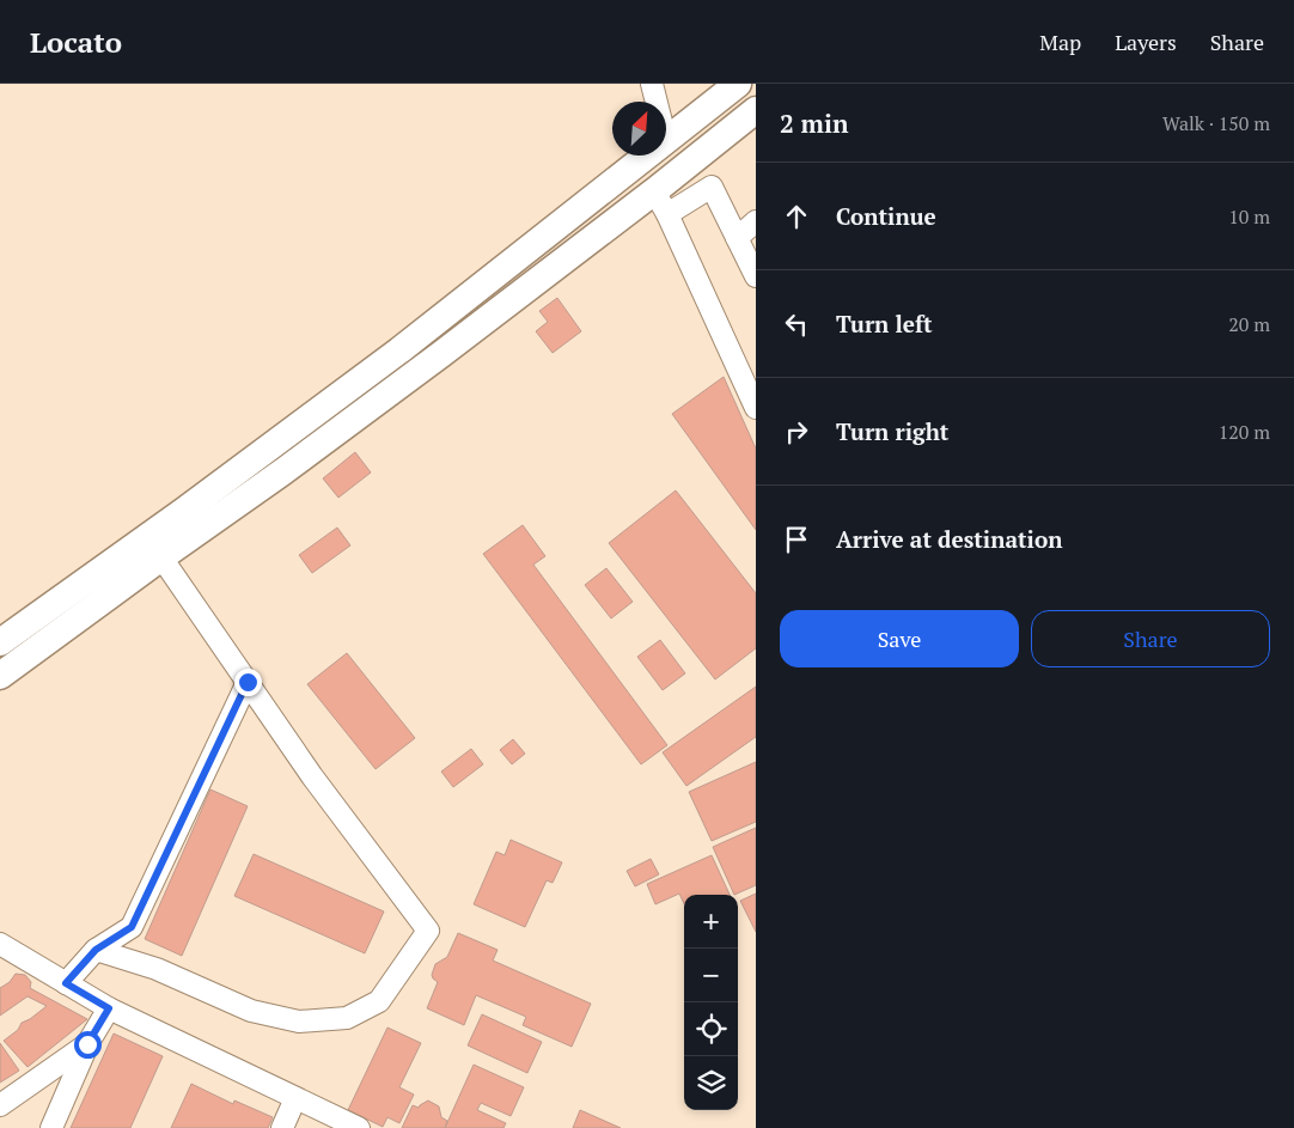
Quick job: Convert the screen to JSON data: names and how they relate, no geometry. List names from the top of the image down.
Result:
{
  "north": "top right",
  "page": {
    "header": "Locato",
    "nav": ["Map", "Layers", "Share"],
    "heading": ["2 min", "Walk · 150 m"],
    "list": [
      ["Continue", "10 m"],
      ["Turn left", "20 m"],
      ["Turn right", "120 m"],
      "Arrive at destination"
    ],
    "buttons": ["Save", "Share"],
    "map_buttons": ["+", "−"]
  }
}
